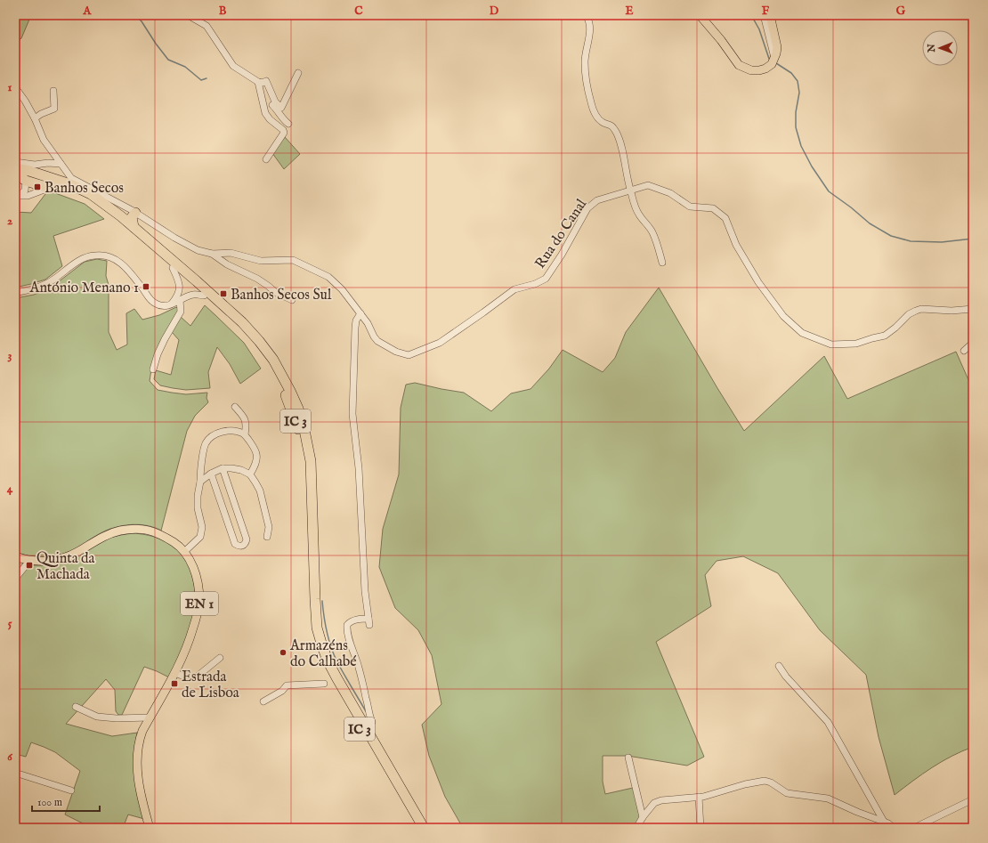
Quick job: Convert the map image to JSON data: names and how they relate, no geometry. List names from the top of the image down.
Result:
{
  "streets": {
    "highway": ["IC 3"],
    "main road": ["EN 1"],
    "street": ["Rua do Canal"]
  },
  "places": {
    "transit": [
      "Banhos Secos",
      "António Menano 1",
      "Banhos Secos Sul",
      "Quinta da Machada",
      "Estrada de Lisboa"
    ],
    "other": ["Armazéns do Calhabé"]
  },
  "scale_bar": "100 m",
  "north": "left",
  "grid": {
    "columns": [
      "A",
      "B",
      "C",
      "D",
      "E",
      "F",
      "G"
    ],
    "rows": [
      "1",
      "2",
      "3",
      "4",
      "5",
      "6"
    ]
  }
}
